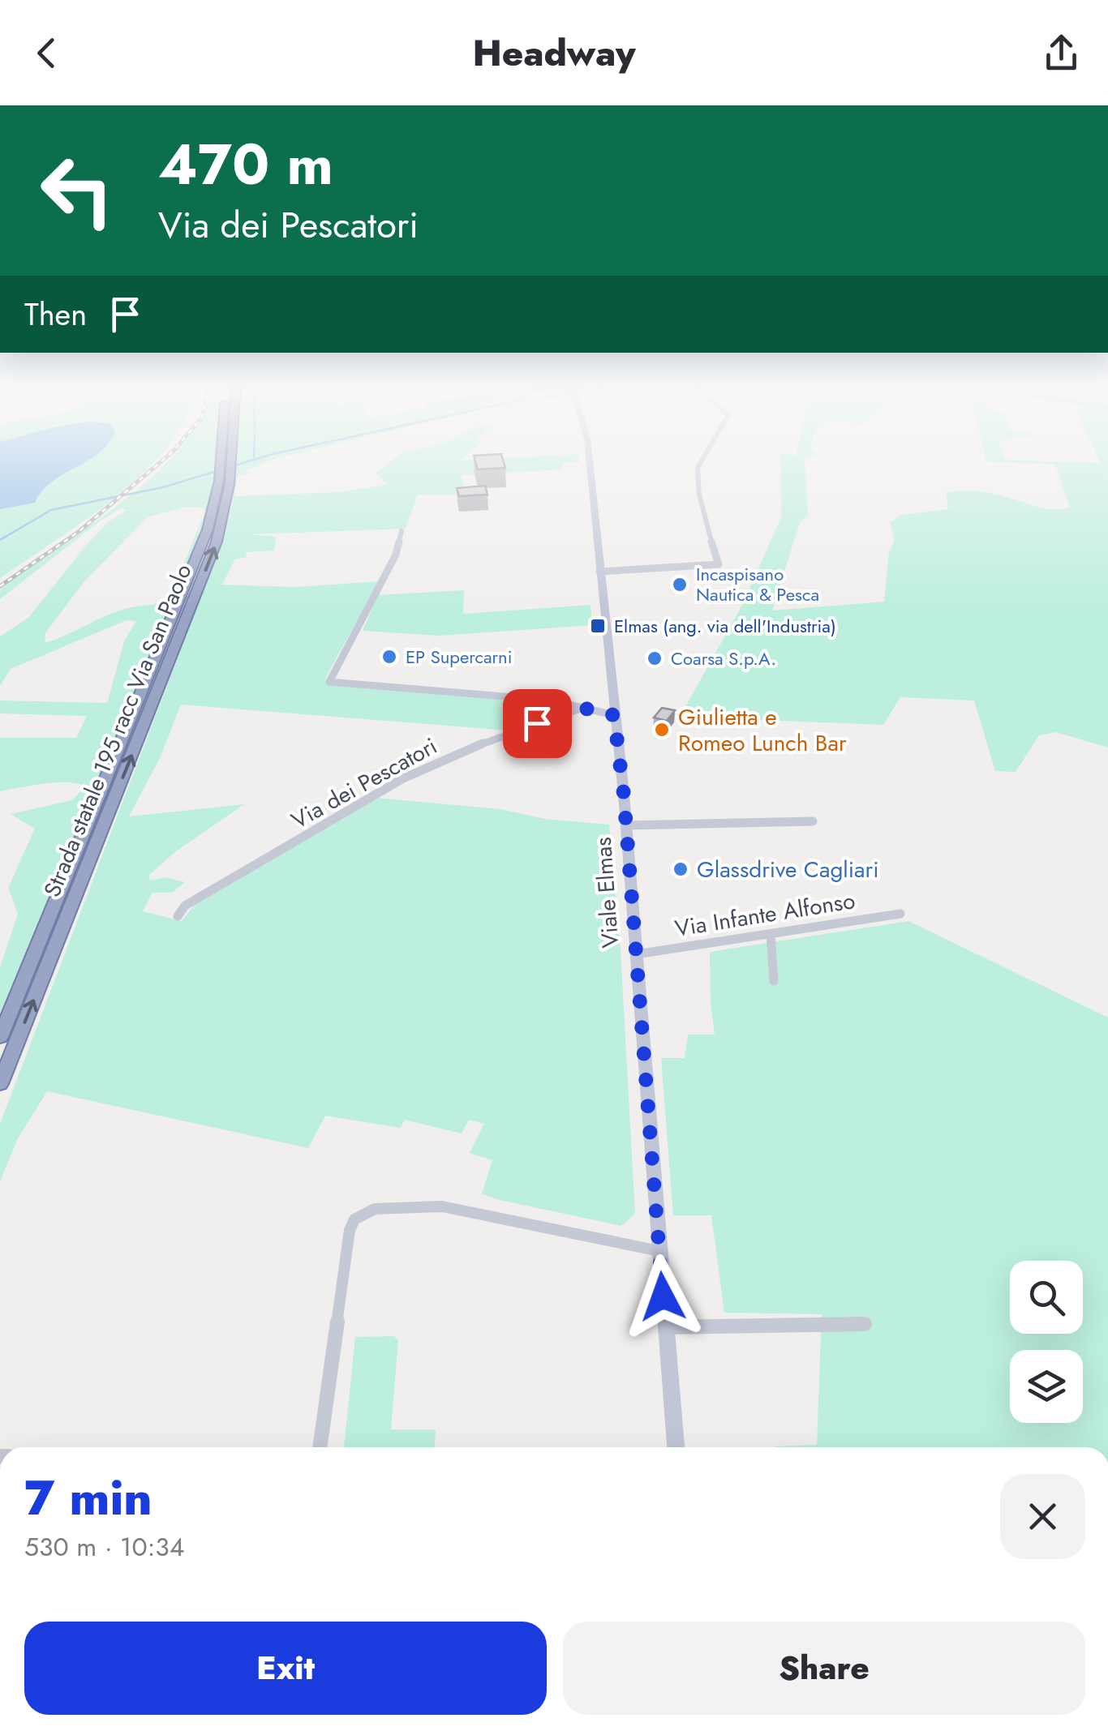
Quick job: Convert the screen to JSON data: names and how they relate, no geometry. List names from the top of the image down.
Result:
{
  "streets": {
    "highway": ["Strada statale 195 racc Via San Paolo"],
    "main road": ["Viale Elmas"],
    "street": ["Via dei Pescatori", "Via Infante Alfonso"]
  },
  "crossings": [
    ["Viale Elmas", "Via Infante Alfonso"]
  ],
  "places": {
    "other": [
      "Incaspisano Nautica & Pesca",
      "EP Supercarni",
      "Coarsa S.p.A.",
      "Giulietta e Romeo Lunch Bar",
      "Glassdrive Cagliari"
    ],
    "transit": ["Elmas (ang. via dell'Industria)"]
  },
  "page": {
    "header": "Headway",
    "turn": ["470 m", "Via dei Pescatori"],
    "then": "Then",
    "heading": ["7 min", "530 m · 10:34"],
    "buttons": ["Exit", "Share"]
  }
}
